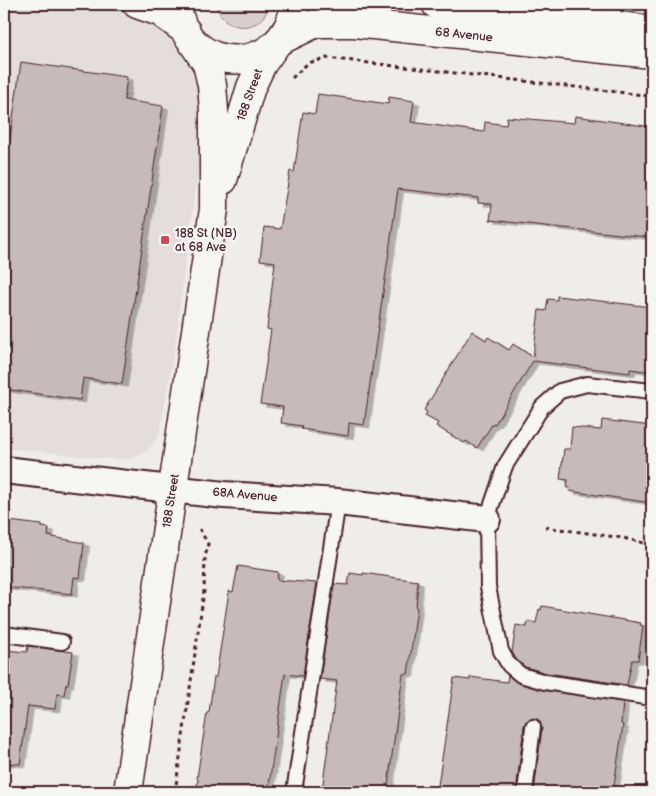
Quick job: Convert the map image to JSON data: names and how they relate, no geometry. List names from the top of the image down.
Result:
{
  "streets": {
    "street": ["68 Avenue", "188 Street", "68A Avenue"]
  },
  "crossings": [
    ["68 Avenue", "188 Street"],
    ["188 Street", "68A Avenue"]
  ],
  "places": {
    "transit": ["188 St (NB) at 68 Ave"]
  }
}
